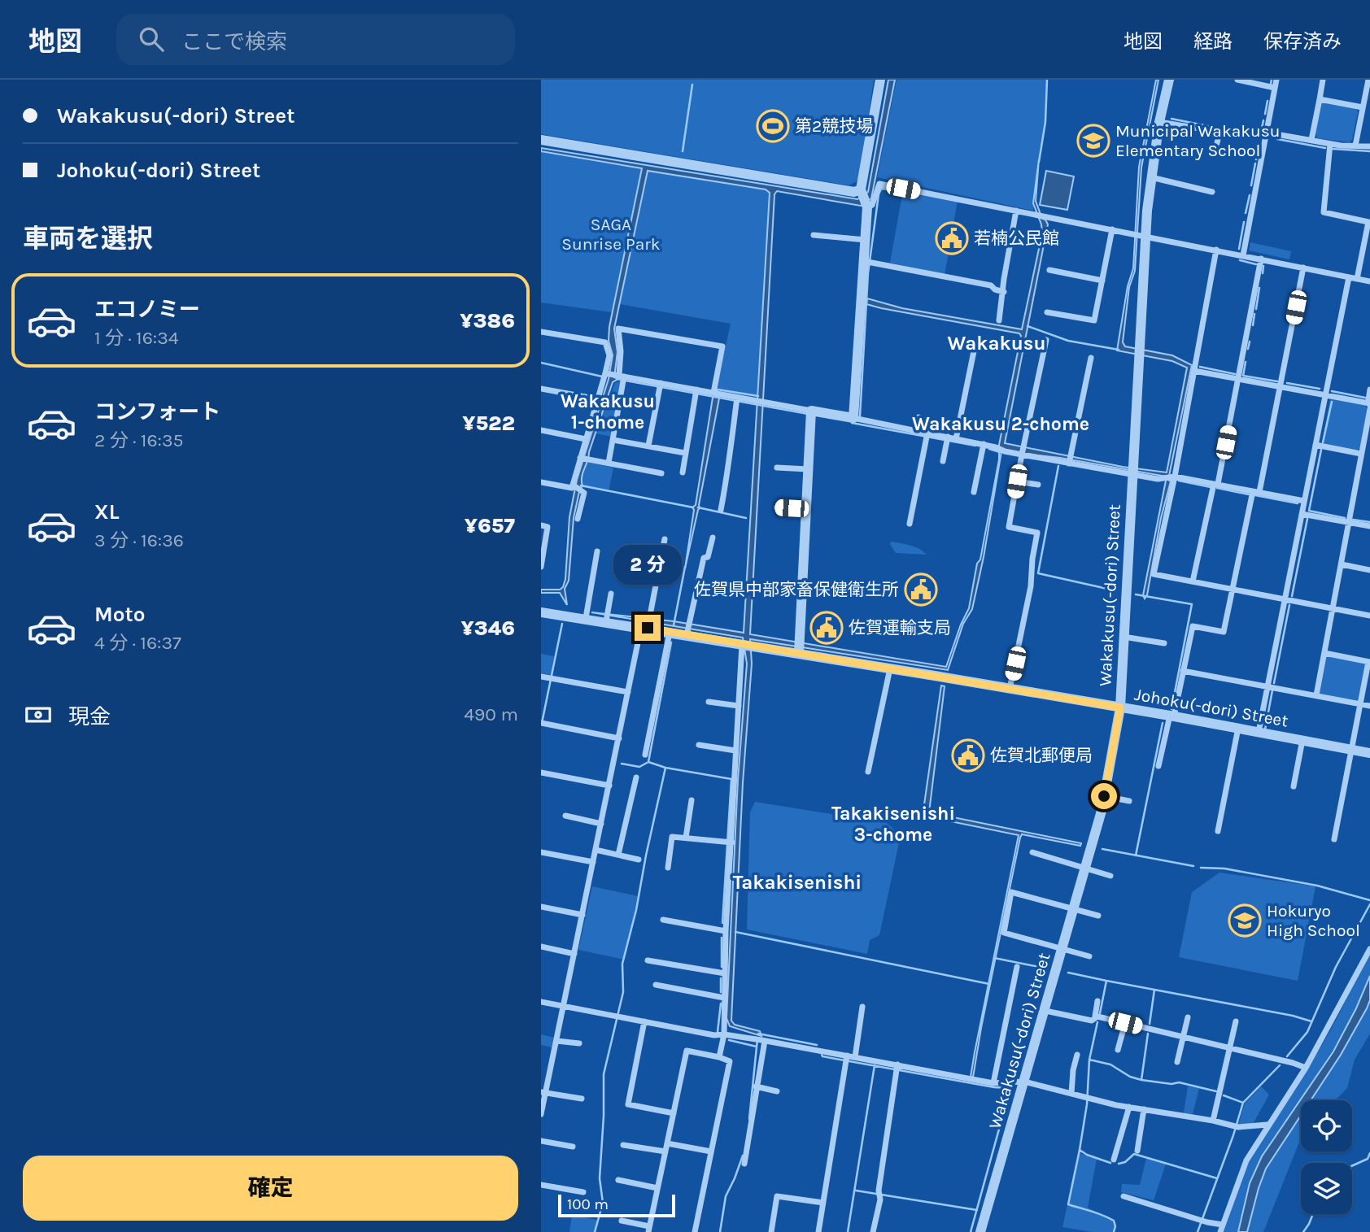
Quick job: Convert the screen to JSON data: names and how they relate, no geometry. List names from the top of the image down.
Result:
{
  "streets": {
    "street": ["Wakakusu(-dori) Street", "Johoku(-dori) Street"]
  },
  "crossings": [
    ["Wakakusu(-dori) Street", "Johoku(-dori) Street"]
  ],
  "districts": [
    "Wakakusu",
    "Wakakusu 1-chome",
    "Wakakusu 2-chome",
    "Takakisenishi 3-chome",
    "Takakisenishi"
  ],
  "parks": ["SAGA Sunrise Park"],
  "places": {
    "sports": ["第2競技場"],
    "school or university": ["Municipal Wakakusu Elementary School", "Hokuryo High School"],
    "public building": [
      "若楠公民館",
      "佐賀県中部家畜保健衛生所",
      "佐賀運輸支局",
      "佐賀北郵便局"
    ]
  },
  "scale_bar": "100 m",
  "page": {
    "header": "地図",
    "search": "ここで検索",
    "nav": ["地図", "経路", "保存済み"],
    "banner": ["Wakakusu(-dori) Street", "Johoku(-dori) Street"],
    "heading": "車両を選択",
    "list": [
      {
        "name": "エコノミー",
        "note": "1 分 · 16:34",
        "value": "¥386"
      },
      {
        "name": "コンフォート",
        "note": "2 分 · 16:35",
        "value": "¥522"
      },
      {
        "name": "XL",
        "note": "3 分 · 16:36",
        "value": "¥657"
      },
      {
        "name": "Moto",
        "note": "4 分 · 16:37",
        "value": "¥346"
      }
    ],
    "bubble": "2 分",
    "pay": ["現金", "490 m"],
    "buttons": "確定",
    "scale": "100 m"
  }
}
